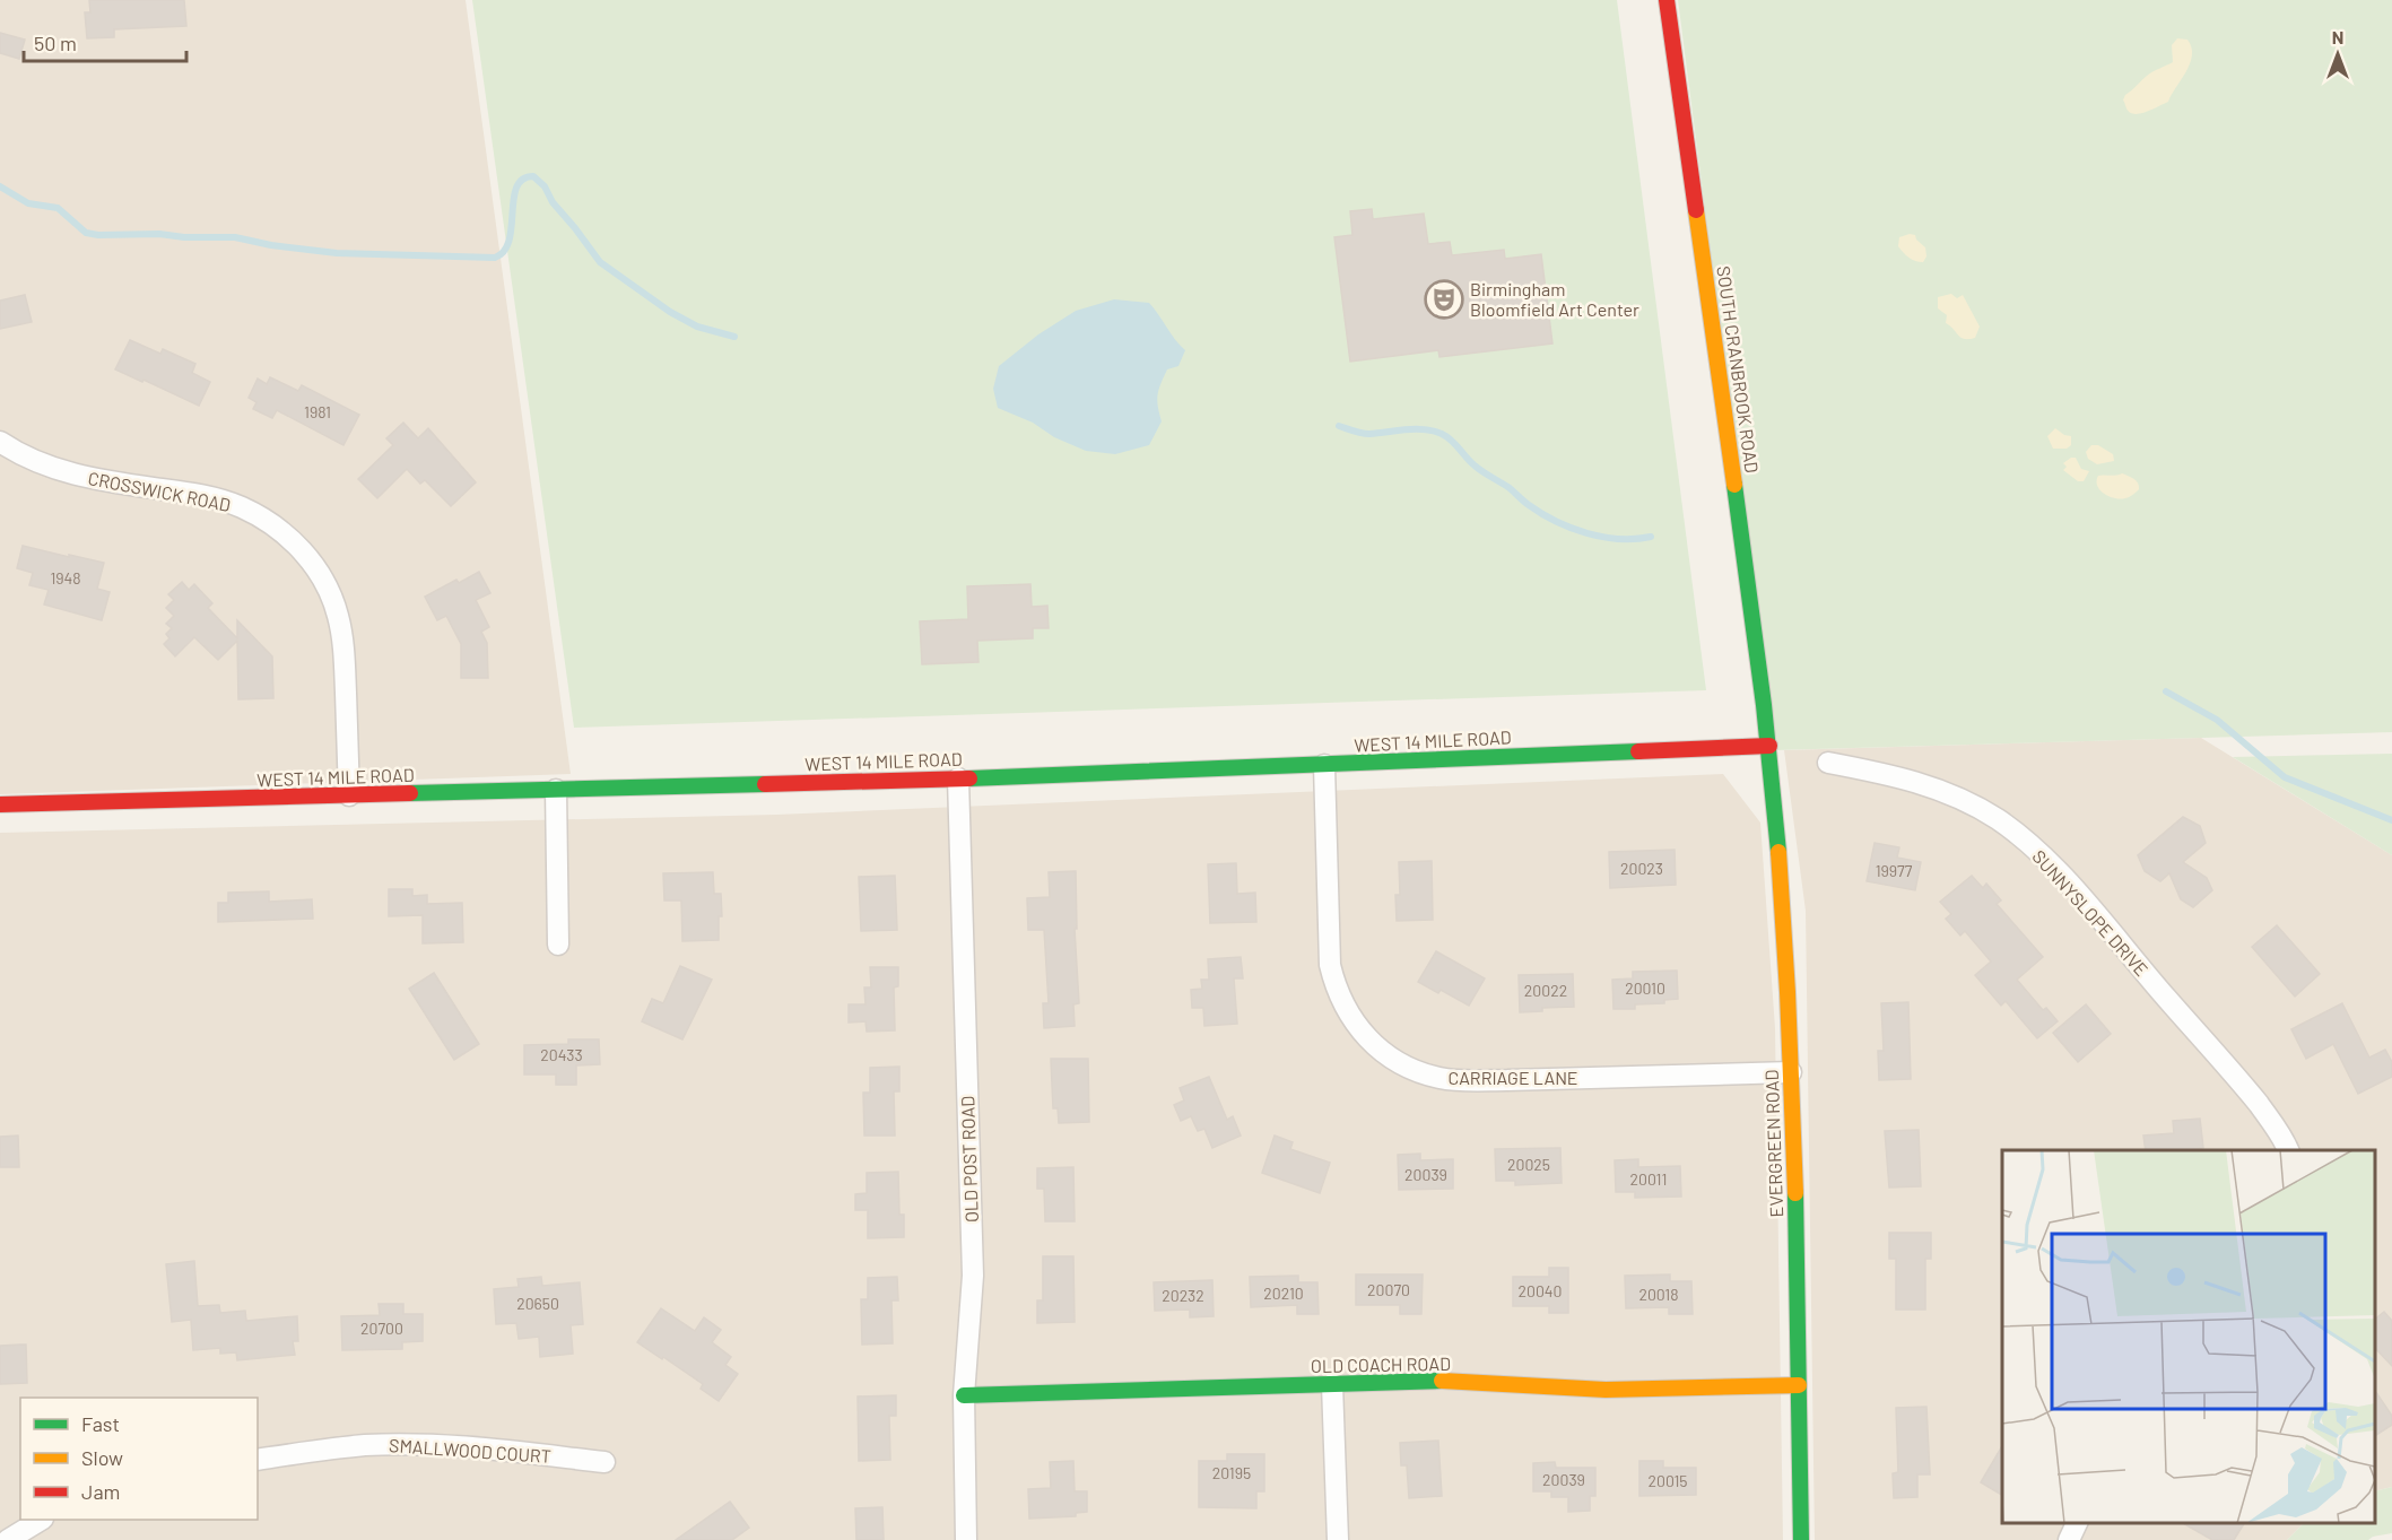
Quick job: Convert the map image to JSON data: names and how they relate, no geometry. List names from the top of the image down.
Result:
{
  "streets": {
    "street": [
      "SOUTH CRANBROOK ROAD",
      "CROSSWICK ROAD",
      "WEST 14 MILE ROAD",
      "SUNNYSLOPE DRIVE",
      "CARRIAGE LANE",
      "EVERGREEN ROAD",
      "OLD POST ROAD",
      "OLD COACH ROAD",
      "SMALLWOOD COURT"
    ]
  },
  "crossings": [
    ["SOUTH CRANBROOK ROAD", "WEST 14 MILE ROAD"],
    ["SOUTH CRANBROOK ROAD", "EVERGREEN ROAD"],
    ["CROSSWICK ROAD", "WEST 14 MILE ROAD"],
    ["WEST 14 MILE ROAD", "CARRIAGE LANE"],
    ["WEST 14 MILE ROAD", "EVERGREEN ROAD"],
    ["WEST 14 MILE ROAD", "OLD POST ROAD"],
    ["CARRIAGE LANE", "EVERGREEN ROAD"],
    ["EVERGREEN ROAD", "OLD COACH ROAD"],
    ["OLD POST ROAD", "OLD COACH ROAD"]
  ],
  "places": {
    "theatre": ["Birmingham Bloomfield Art Center"]
  },
  "house_numbers": [
    "1981",
    "1948",
    "20023",
    "19977",
    "20010",
    "20022",
    "20433",
    "20025",
    "20039",
    "20011",
    "20070",
    "20040",
    "20210",
    "20018",
    "20232",
    "20650",
    "20700",
    "20195",
    "20039",
    "20015"
  ],
  "legend": ["Fast", "Slow", "Jam"],
  "scale_bar": "50 m",
  "north": "top"
}
